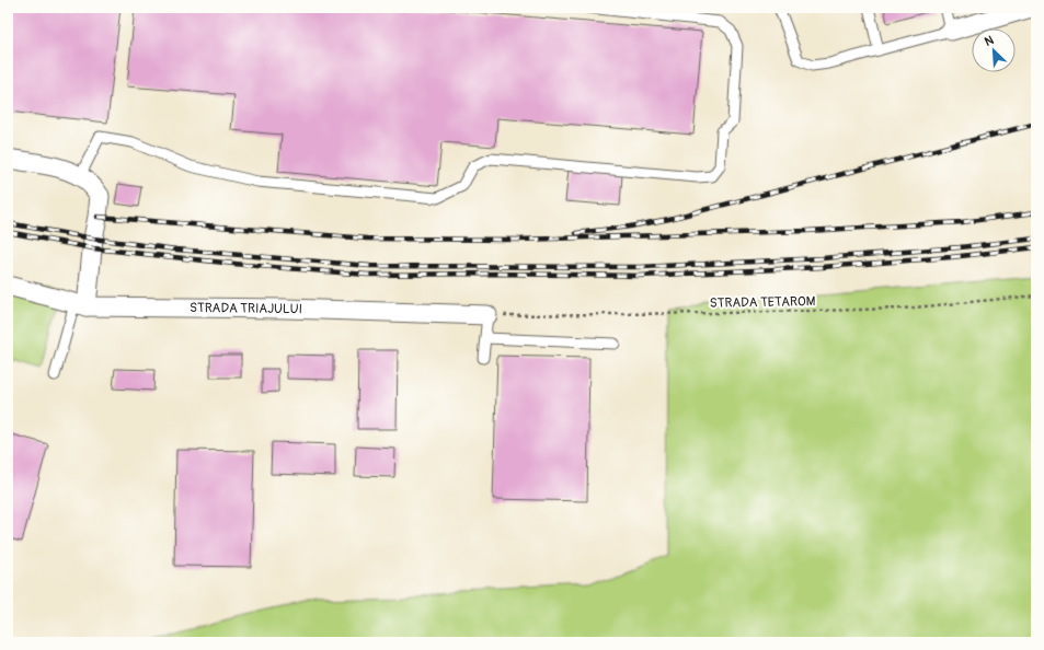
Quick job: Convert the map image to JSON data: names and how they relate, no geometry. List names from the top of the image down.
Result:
{
  "streets": {
    "street": ["STRADA TRIAJULUI"],
    "path": ["STRADA TETAROM"]
  },
  "crossings": [
    ["STRADA TETAROM", "STRADA TRIAJULUI"]
  ],
  "north": "top left"
}
